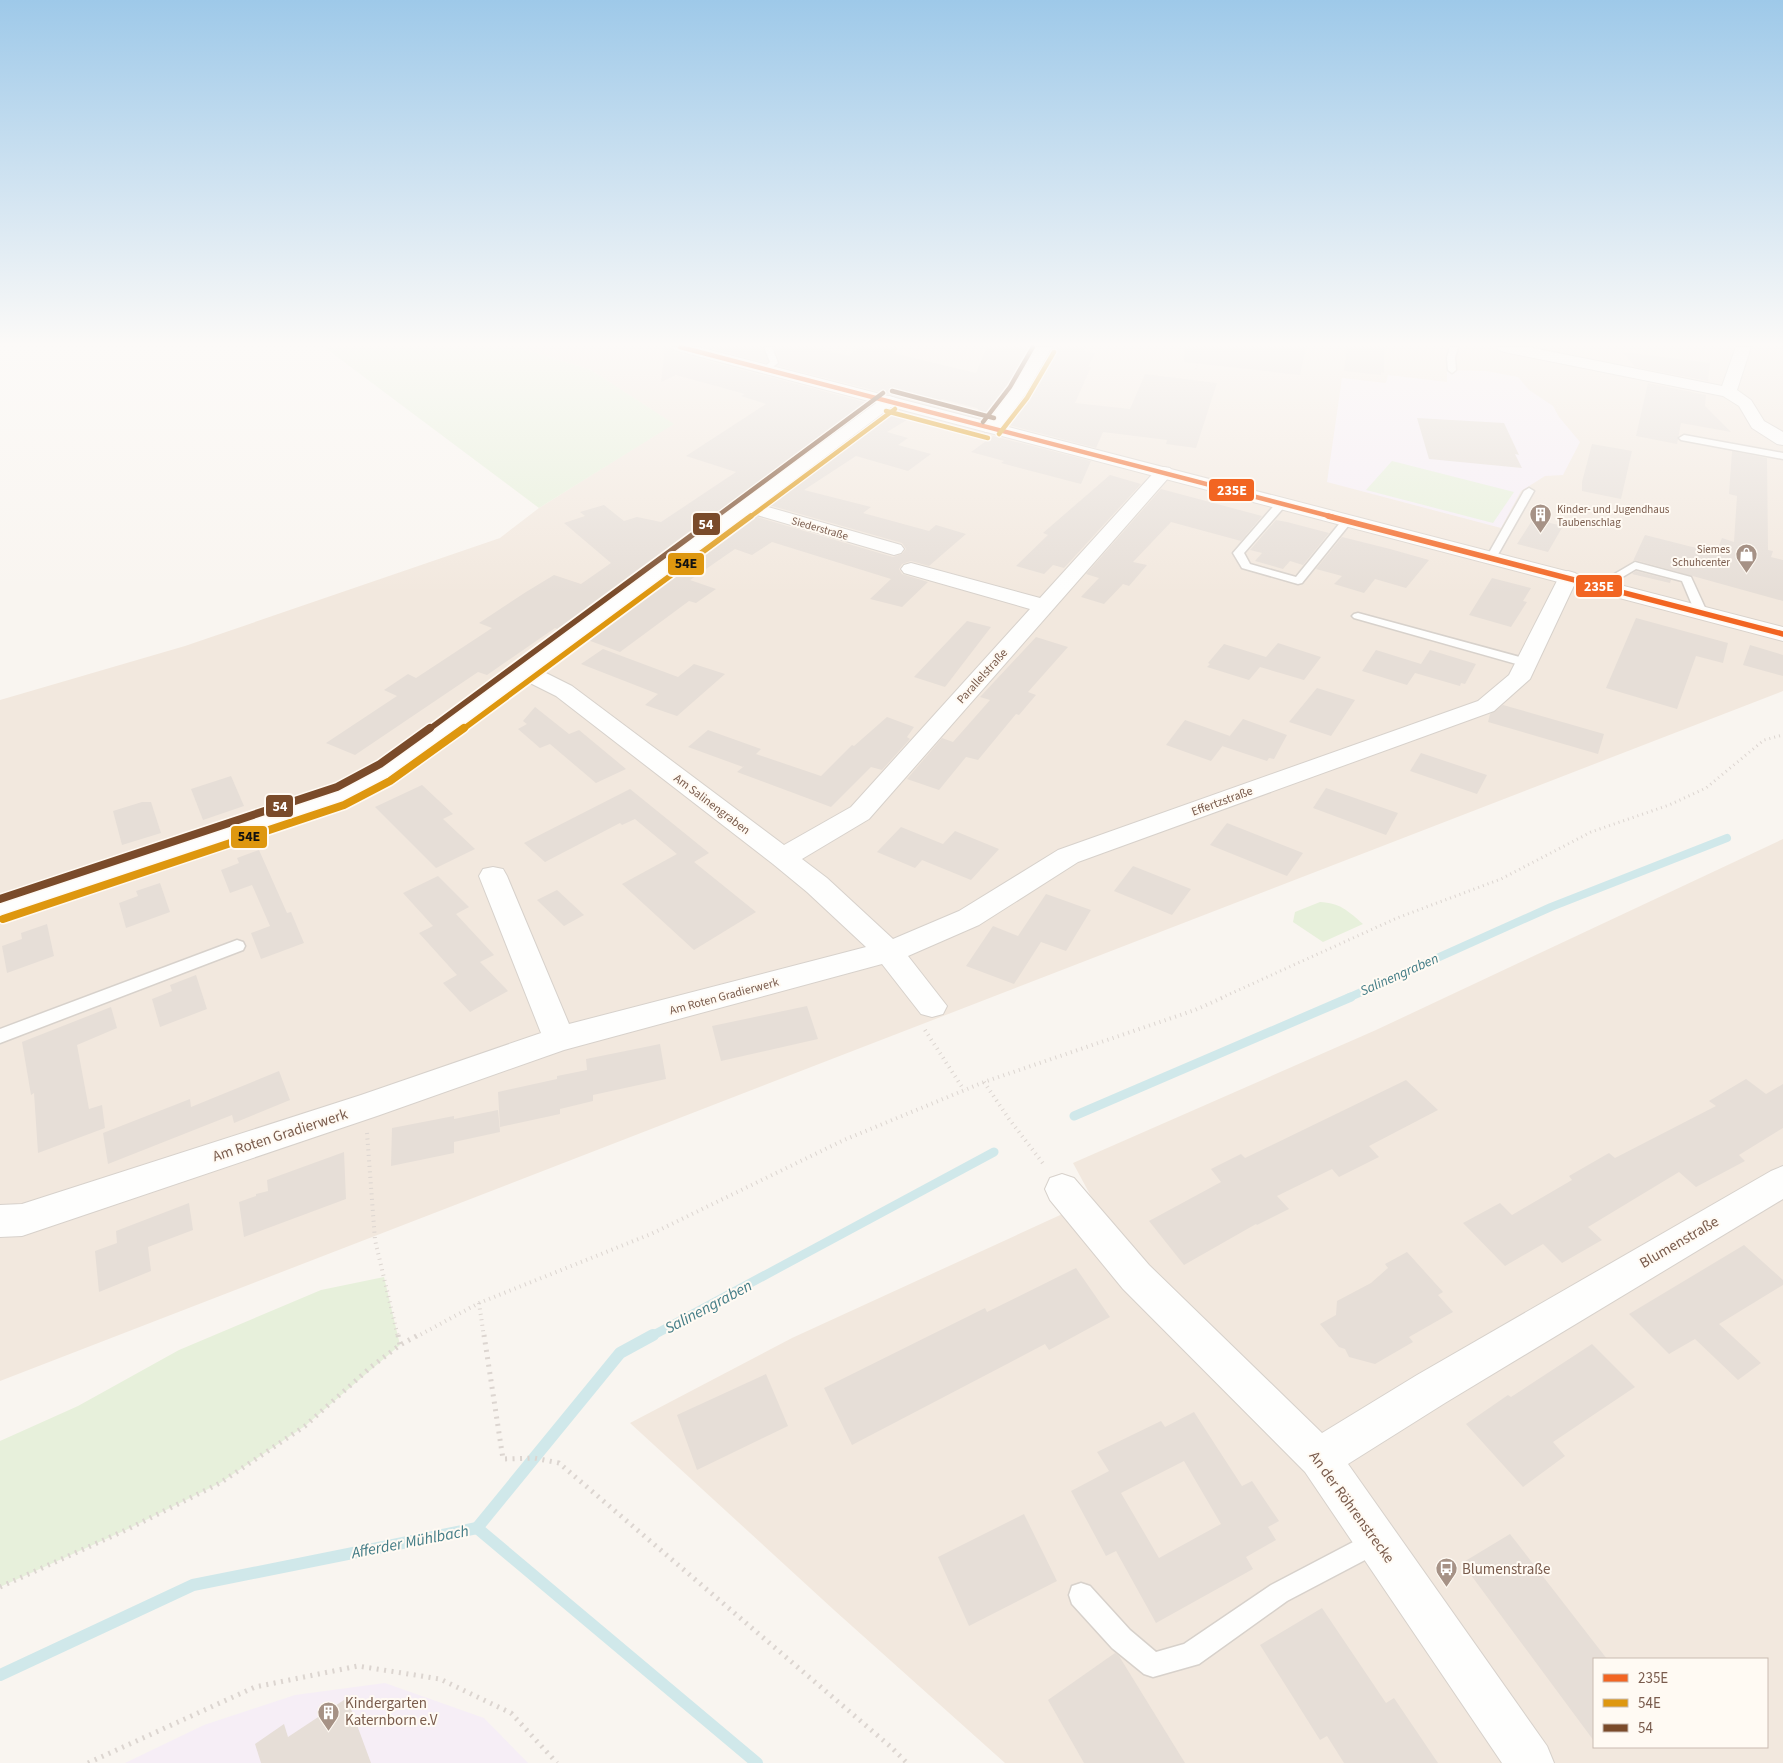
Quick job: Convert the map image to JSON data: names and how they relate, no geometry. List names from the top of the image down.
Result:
{
  "streets": {
    "street": [
      "Siederstraße",
      "Parallelstraße",
      "Effertzstraße",
      "Am Salinengraben",
      "Am Roten Gradierwerk",
      "Blumenstraße",
      "An der Röhrenstrecke"
    ]
  },
  "crossings": [
    ["Parallelstraße", "Am Salinengraben"],
    ["Effertzstraße", "Am Salinengraben"],
    ["Effertzstraße", "Am Roten Gradierwerk"],
    ["Am Salinengraben", "Am Roten Gradierwerk"],
    ["Blumenstraße", "An der Röhrenstrecke"]
  ],
  "water": ["Salinengraben", "Afferder Mühlbach"],
  "places": {
    "building": ["Kinder- und Jugendhaus Taubenschlag", "Kindergarten Katernborn e.V"],
    "shop": ["Siemes Schuhcenter"],
    "bus stop": ["Blumenstraße"]
  },
  "lines": ["transit line 235E", "transit line 54E", "transit line 54"],
  "legend": ["235E", "54E", "54"]
}
